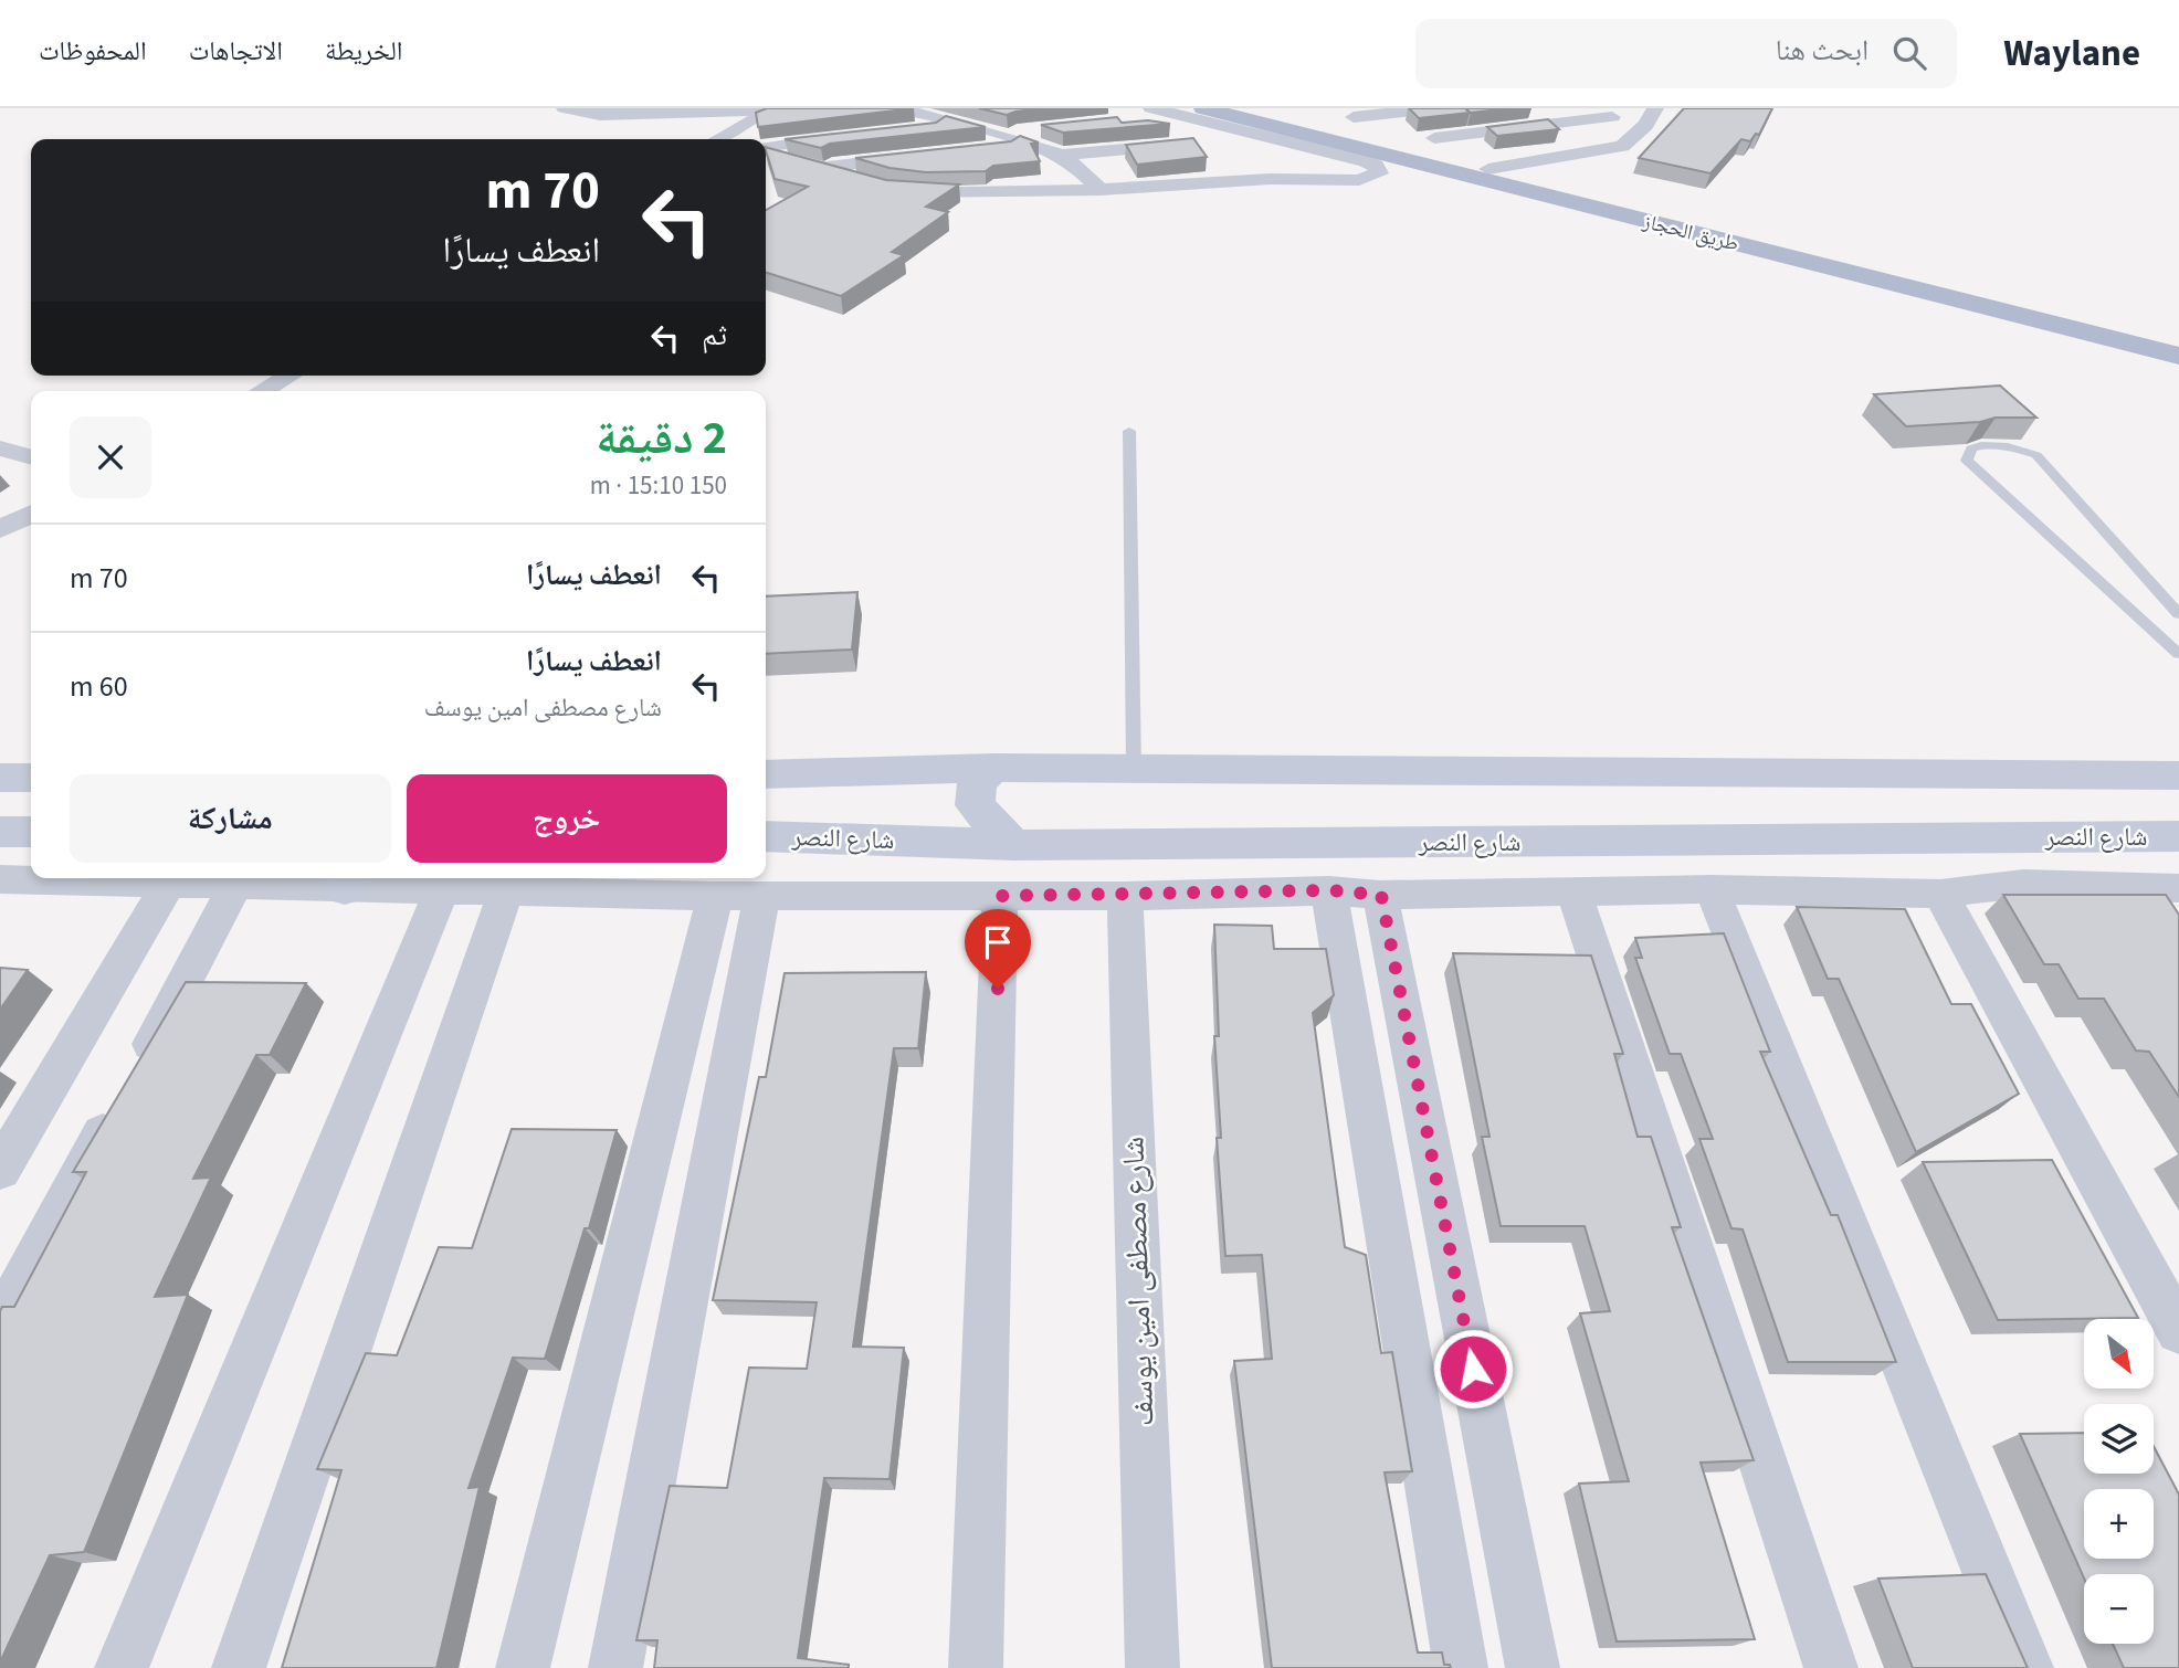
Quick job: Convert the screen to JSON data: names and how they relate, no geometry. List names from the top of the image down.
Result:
{
  "streets": {
    "main road": ["طريق الحجاز", "شارع النصر"],
    "street": ["شارع مصطفى امين يوسف"]
  },
  "north": "bottom right",
  "page": {
    "header": "Waylane",
    "search": "ابحث هنا",
    "nav": ["الخريطة", "الاتجاهات", "المحفوظات"],
    "turn": ["70 m", "انعطف يسارًا"],
    "then": "ثم",
    "heading": ["2 دقيقة", "150 m · 15:10"],
    "list": [
      {
        "name": "انعطف يسارًا",
        "value": "70 m"
      },
      {
        "name": "انعطف يسارًا",
        "note": "شارع مصطفى امين يوسف",
        "value": "60 m"
      }
    ],
    "buttons": ["خروج", "مشاركة"],
    "map_buttons": ["+", "−"]
  }
}
